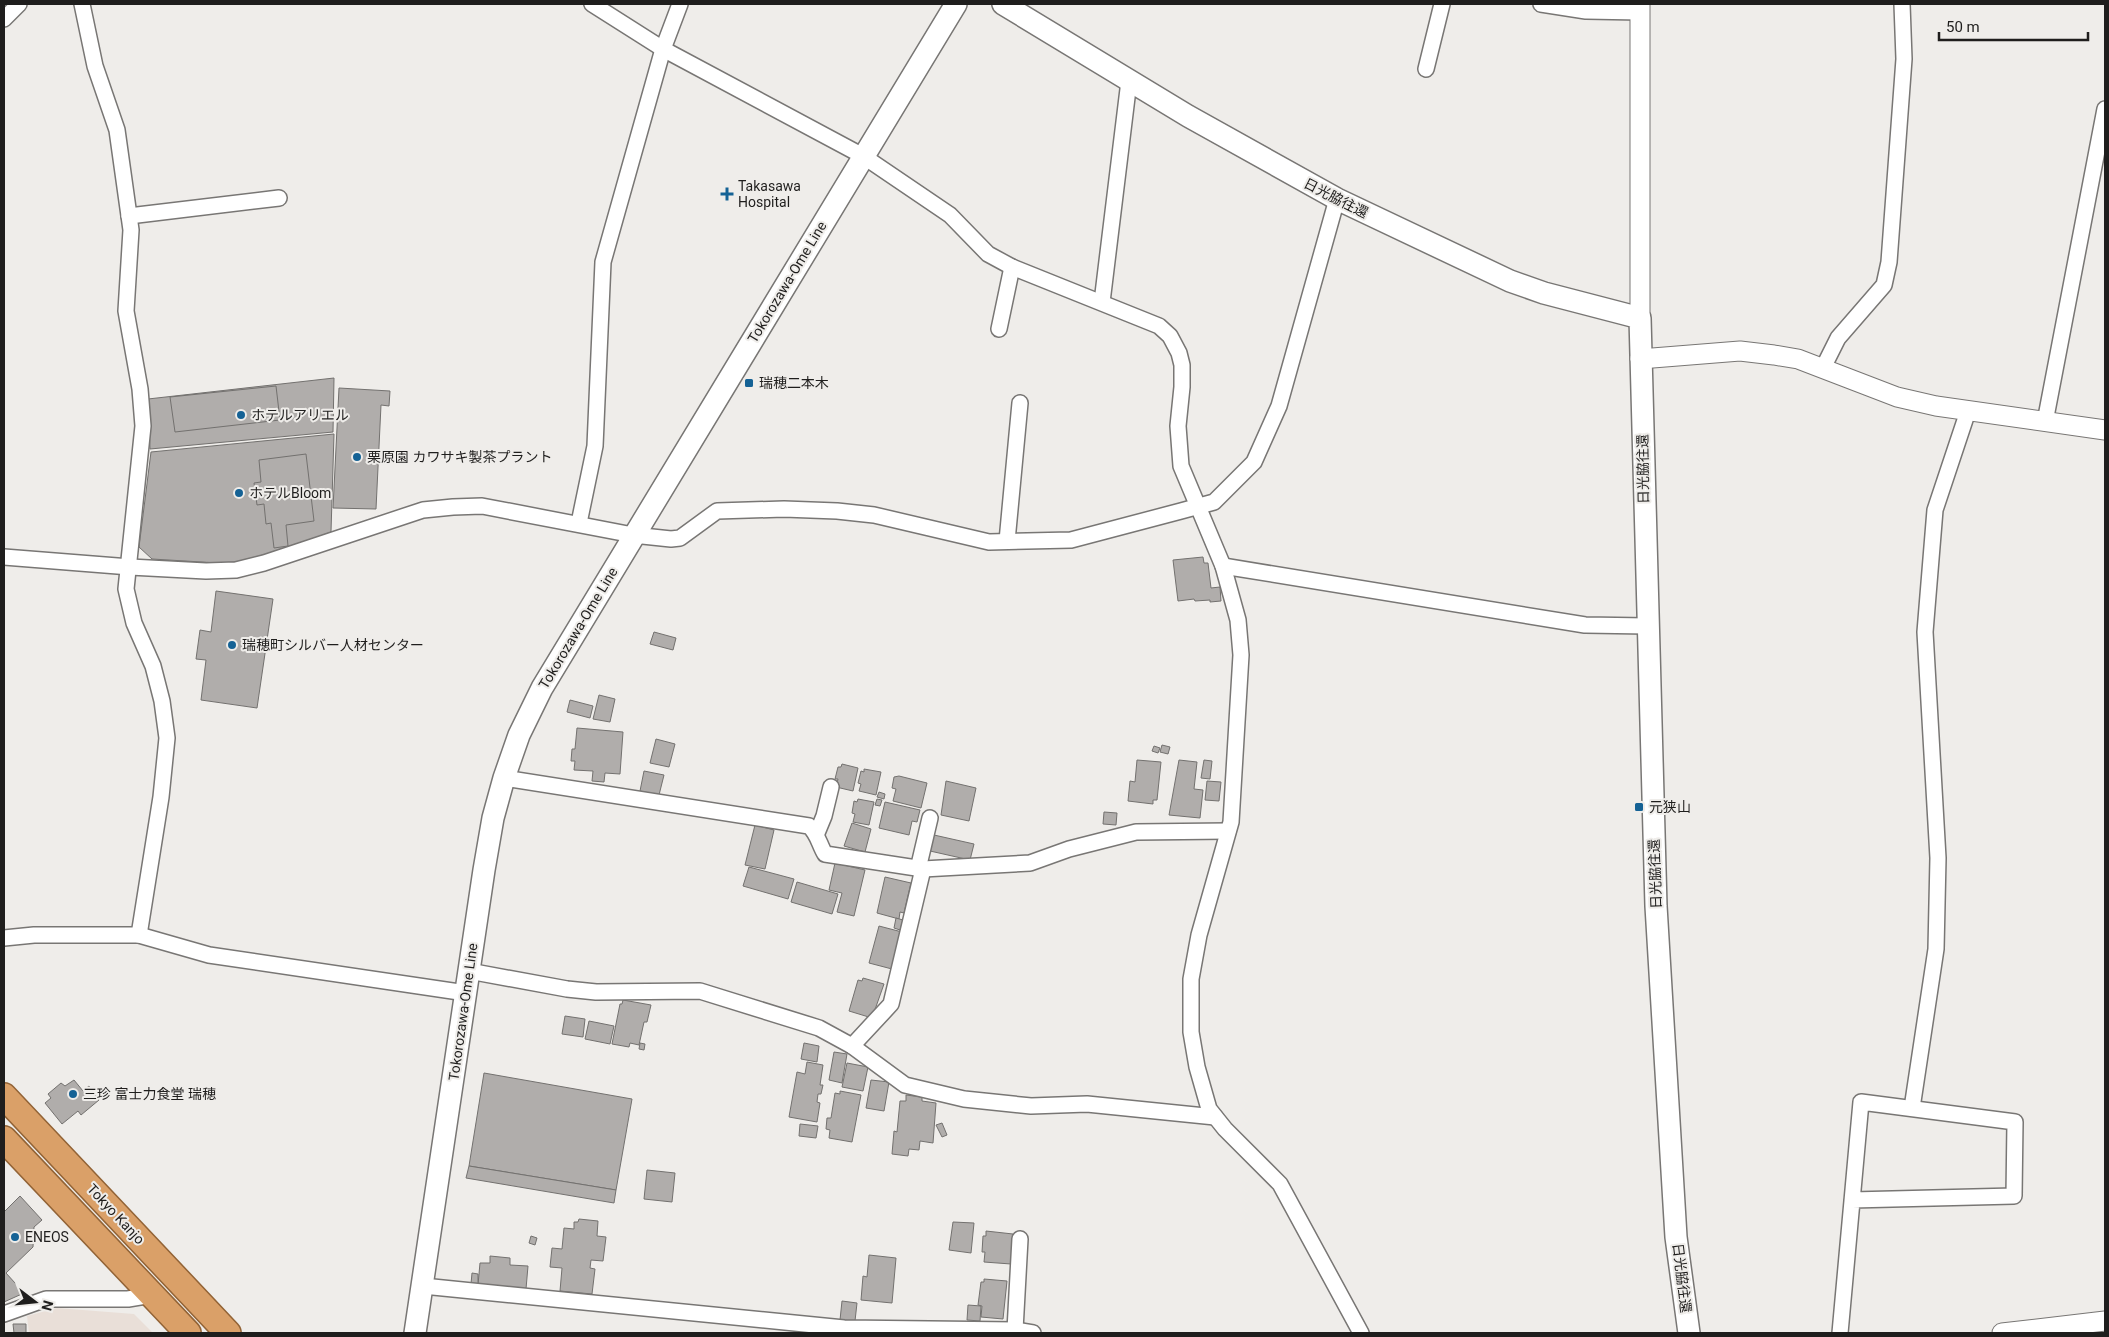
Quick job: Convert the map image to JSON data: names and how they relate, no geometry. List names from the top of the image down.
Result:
{
  "streets": {
    "highway": ["Tokyo Kanjo"],
    "main road": ["日光脇往還", "Tokorozawa-Ome Line"]
  },
  "places": {
    "health": ["Takasawa Hospital"],
    "transit": ["瑞穂二本木", "元狭山"],
    "other": [
      "ホテルアリエル",
      "栗原園 カワサキ製茶プラント",
      "ホテルBloom",
      "瑞穂町シルバー人材センター",
      "三珍 富士力食堂 瑞穂",
      "ENEOS"
    ]
  },
  "scale_bar": "50 m",
  "north": "right"
}
